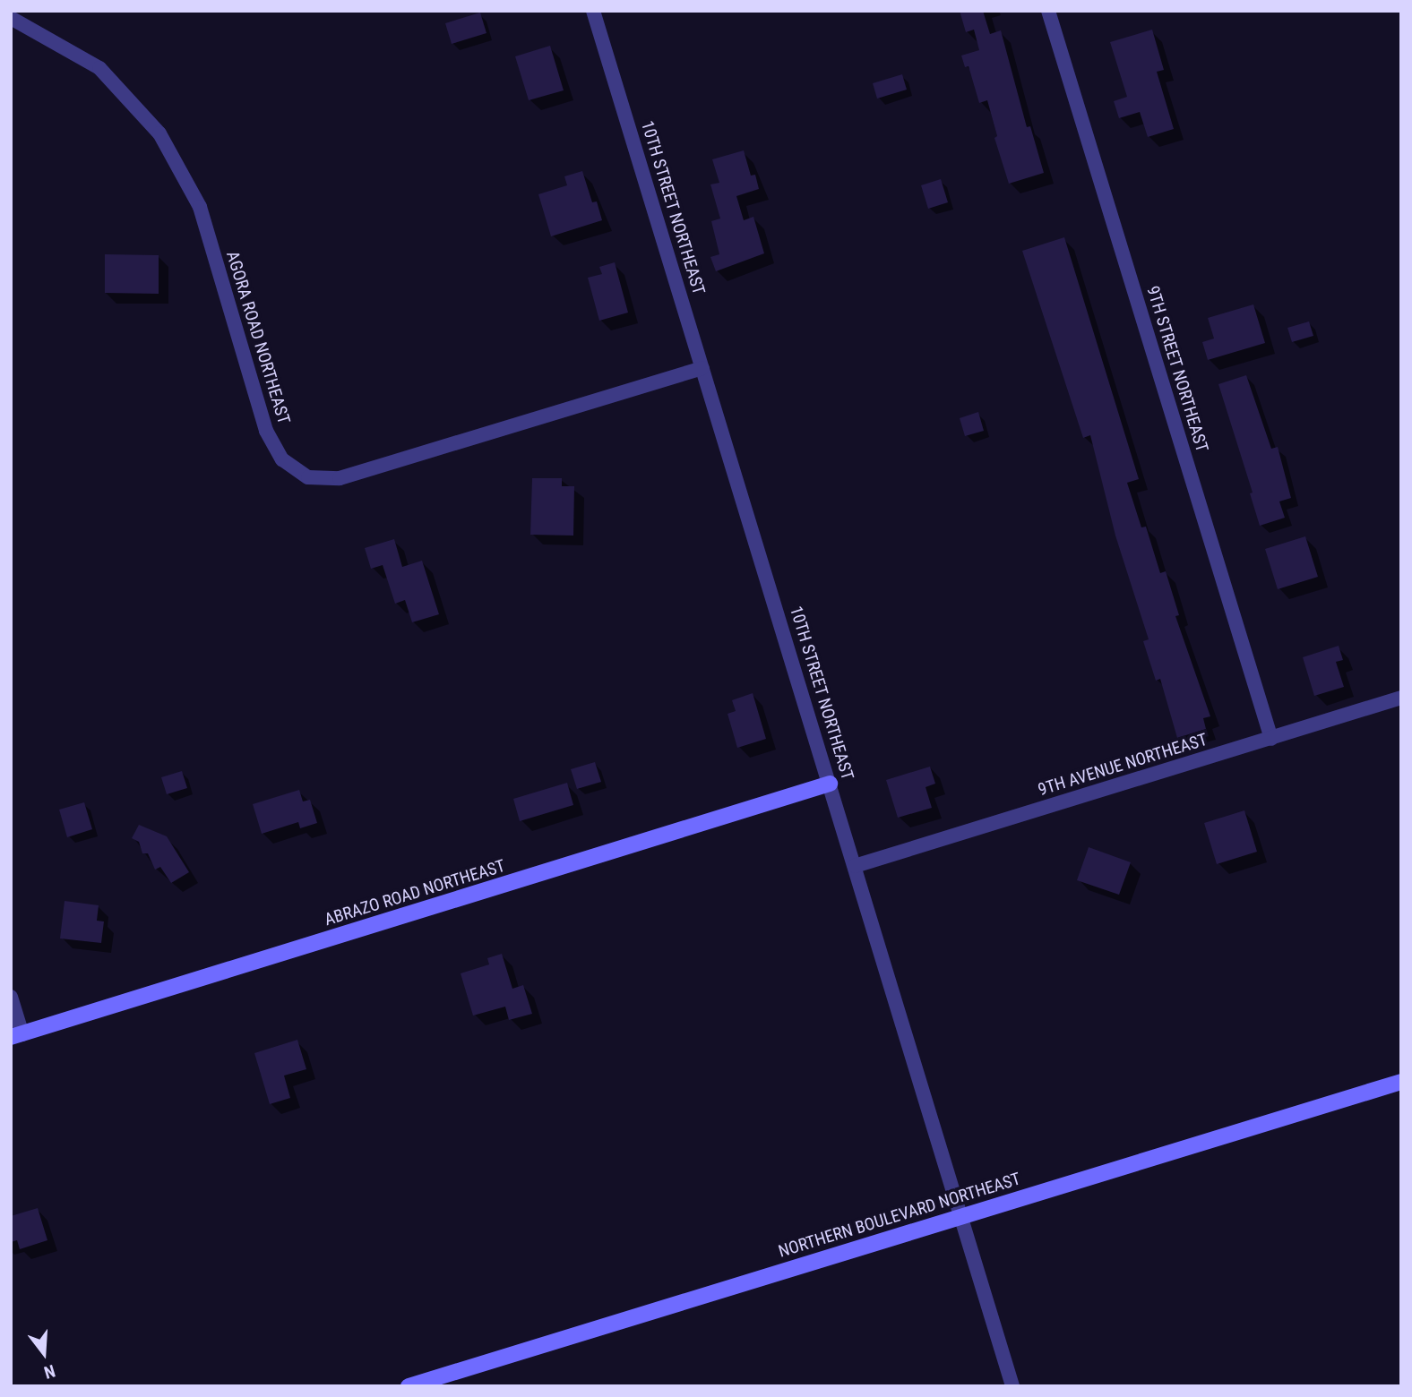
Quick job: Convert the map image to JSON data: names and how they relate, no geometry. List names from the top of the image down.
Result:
{
  "streets": {
    "main road": ["ABRAZO ROAD NORTHEAST", "NORTHERN BOULEVARD NORTHEAST"],
    "street": [
      "10TH STREET NORTHEAST",
      "AGORA ROAD NORTHEAST",
      "9TH STREET NORTHEAST",
      "9TH AVENUE NORTHEAST"
    ]
  },
  "crossings": [
    ["10TH STREET NORTHEAST", "AGORA ROAD NORTHEAST"],
    ["10TH STREET NORTHEAST", "9TH AVENUE NORTHEAST"],
    ["10TH STREET NORTHEAST", "ABRAZO ROAD NORTHEAST"],
    ["10TH STREET NORTHEAST", "NORTHERN BOULEVARD NORTHEAST"],
    ["9TH STREET NORTHEAST", "9TH AVENUE NORTHEAST"]
  ],
  "north": "bottom"
}
